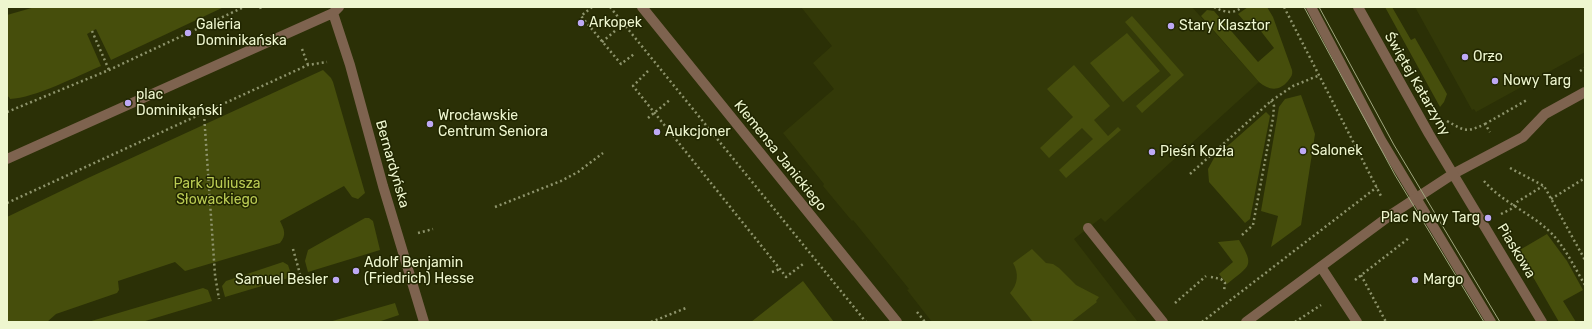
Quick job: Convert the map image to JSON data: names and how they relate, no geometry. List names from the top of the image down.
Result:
{
  "streets": {
    "street": [
      "Świętej Katarzyny",
      "Klemensa Janickiego",
      "Bernardyńska",
      "Piaskowa"
    ]
  },
  "crossings": [
    ["Świętej Katarzyny", "Piaskowa"]
  ],
  "parks": ["Park Juliusza Słowackiego"],
  "places": [
    "Arkopek",
    "Stary Klasztor",
    "Galeria Dominikańska",
    "Orƶo",
    "Nowy Targ",
    "plac Dominikański",
    "Wrocławskie Centrum Seniora",
    "Aukcjoner",
    "Salonek",
    "Pieśń Kozła",
    "Plac Nowy Targ",
    "Adolf Benjamin (Friedrich) Hesse",
    "Samuel Besler",
    "Margo"
  ]
}
